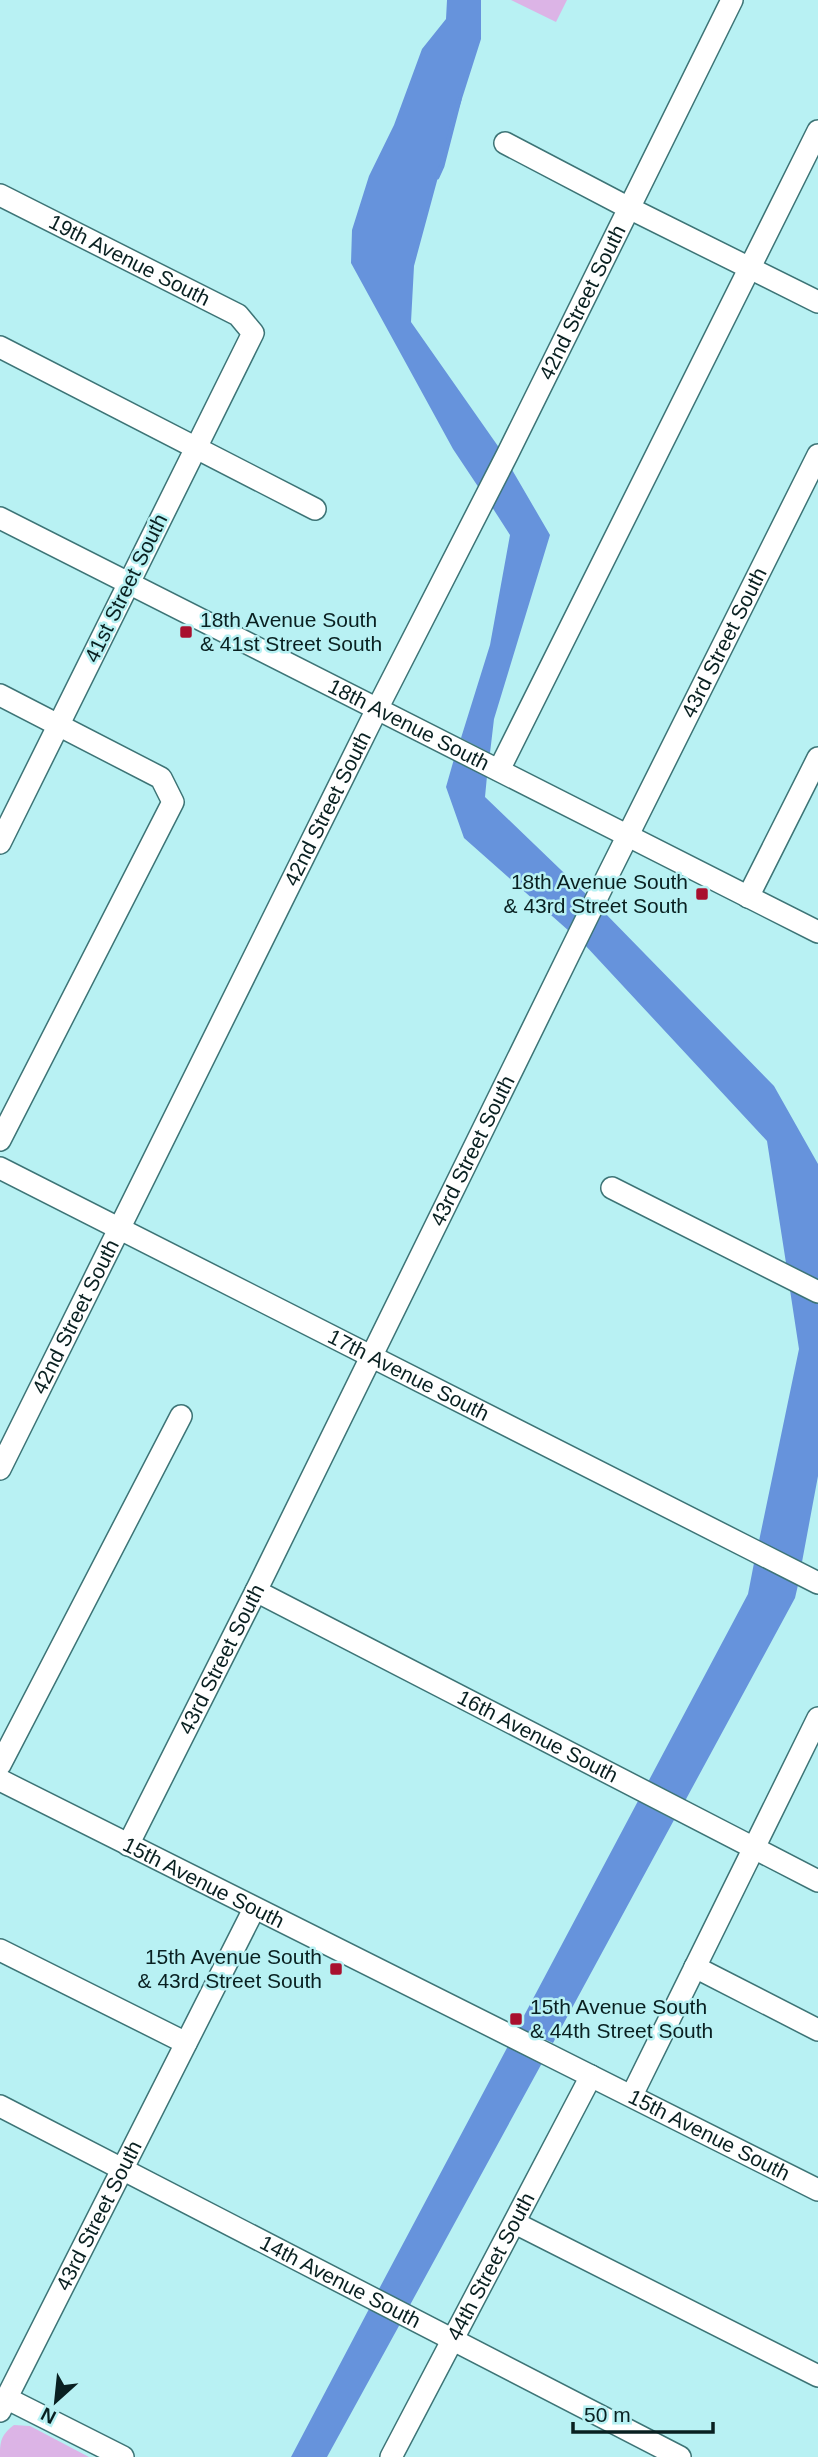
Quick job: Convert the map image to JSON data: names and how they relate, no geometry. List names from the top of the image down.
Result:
{
  "streets": {
    "street": [
      "19th Avenue South",
      "42nd Street South",
      "41st Street South",
      "43rd Street South",
      "18th Avenue South",
      "17th Avenue South",
      "16th Avenue South",
      "15th Avenue South",
      "44th Street South",
      "14th Avenue South"
    ]
  },
  "crossings": [
    ["19th Avenue South", "41st Street South"],
    ["42nd Street South", "18th Avenue South"],
    ["42nd Street South", "17th Avenue South"],
    ["41st Street South", "18th Avenue South"],
    ["43rd Street South", "18th Avenue South"],
    ["43rd Street South", "17th Avenue South"],
    ["43rd Street South", "16th Avenue South"],
    ["43rd Street South", "15th Avenue South"],
    ["43rd Street South", "14th Avenue South"],
    ["15th Avenue South", "44th Street South"],
    ["44th Street South", "14th Avenue South"]
  ],
  "places": {
    "transit": [
      "18th Avenue South & 41st Street South",
      "18th Avenue South & 43rd Street South",
      "15th Avenue South & 43rd Street South",
      "15th Avenue South & 44th Street South"
    ]
  },
  "scale_bar": "50 m",
  "north": "bottom left"
}
